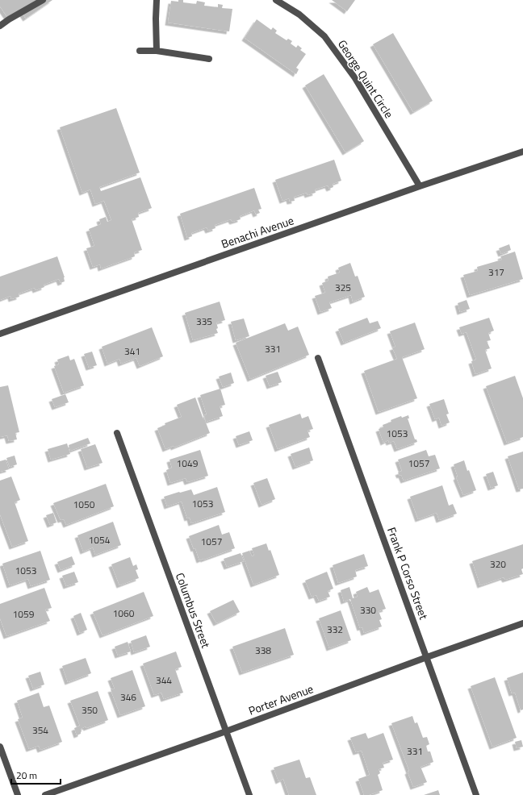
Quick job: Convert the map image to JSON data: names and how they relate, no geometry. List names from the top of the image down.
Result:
{
  "streets": {
    "street": [
      "George Quint Circle",
      "Benachi Avenue",
      "Frank P Corso Street",
      "Columbus Street",
      "Porter Avenue"
    ]
  },
  "crossings": [
    ["George Quint Circle", "Benachi Avenue"],
    ["Frank P Corso Street", "Porter Avenue"],
    ["Columbus Street", "Porter Avenue"]
  ],
  "house_numbers": [
    "317",
    "325",
    "335",
    "331",
    "341",
    "1053",
    "1049",
    "1057",
    "1053",
    "1050",
    "1054",
    "1057",
    "320",
    "1053",
    "330",
    "1060",
    "1059",
    "332",
    "338",
    "344",
    "346",
    "350",
    "354",
    "331"
  ],
  "scale_bar": "20 m"
}
